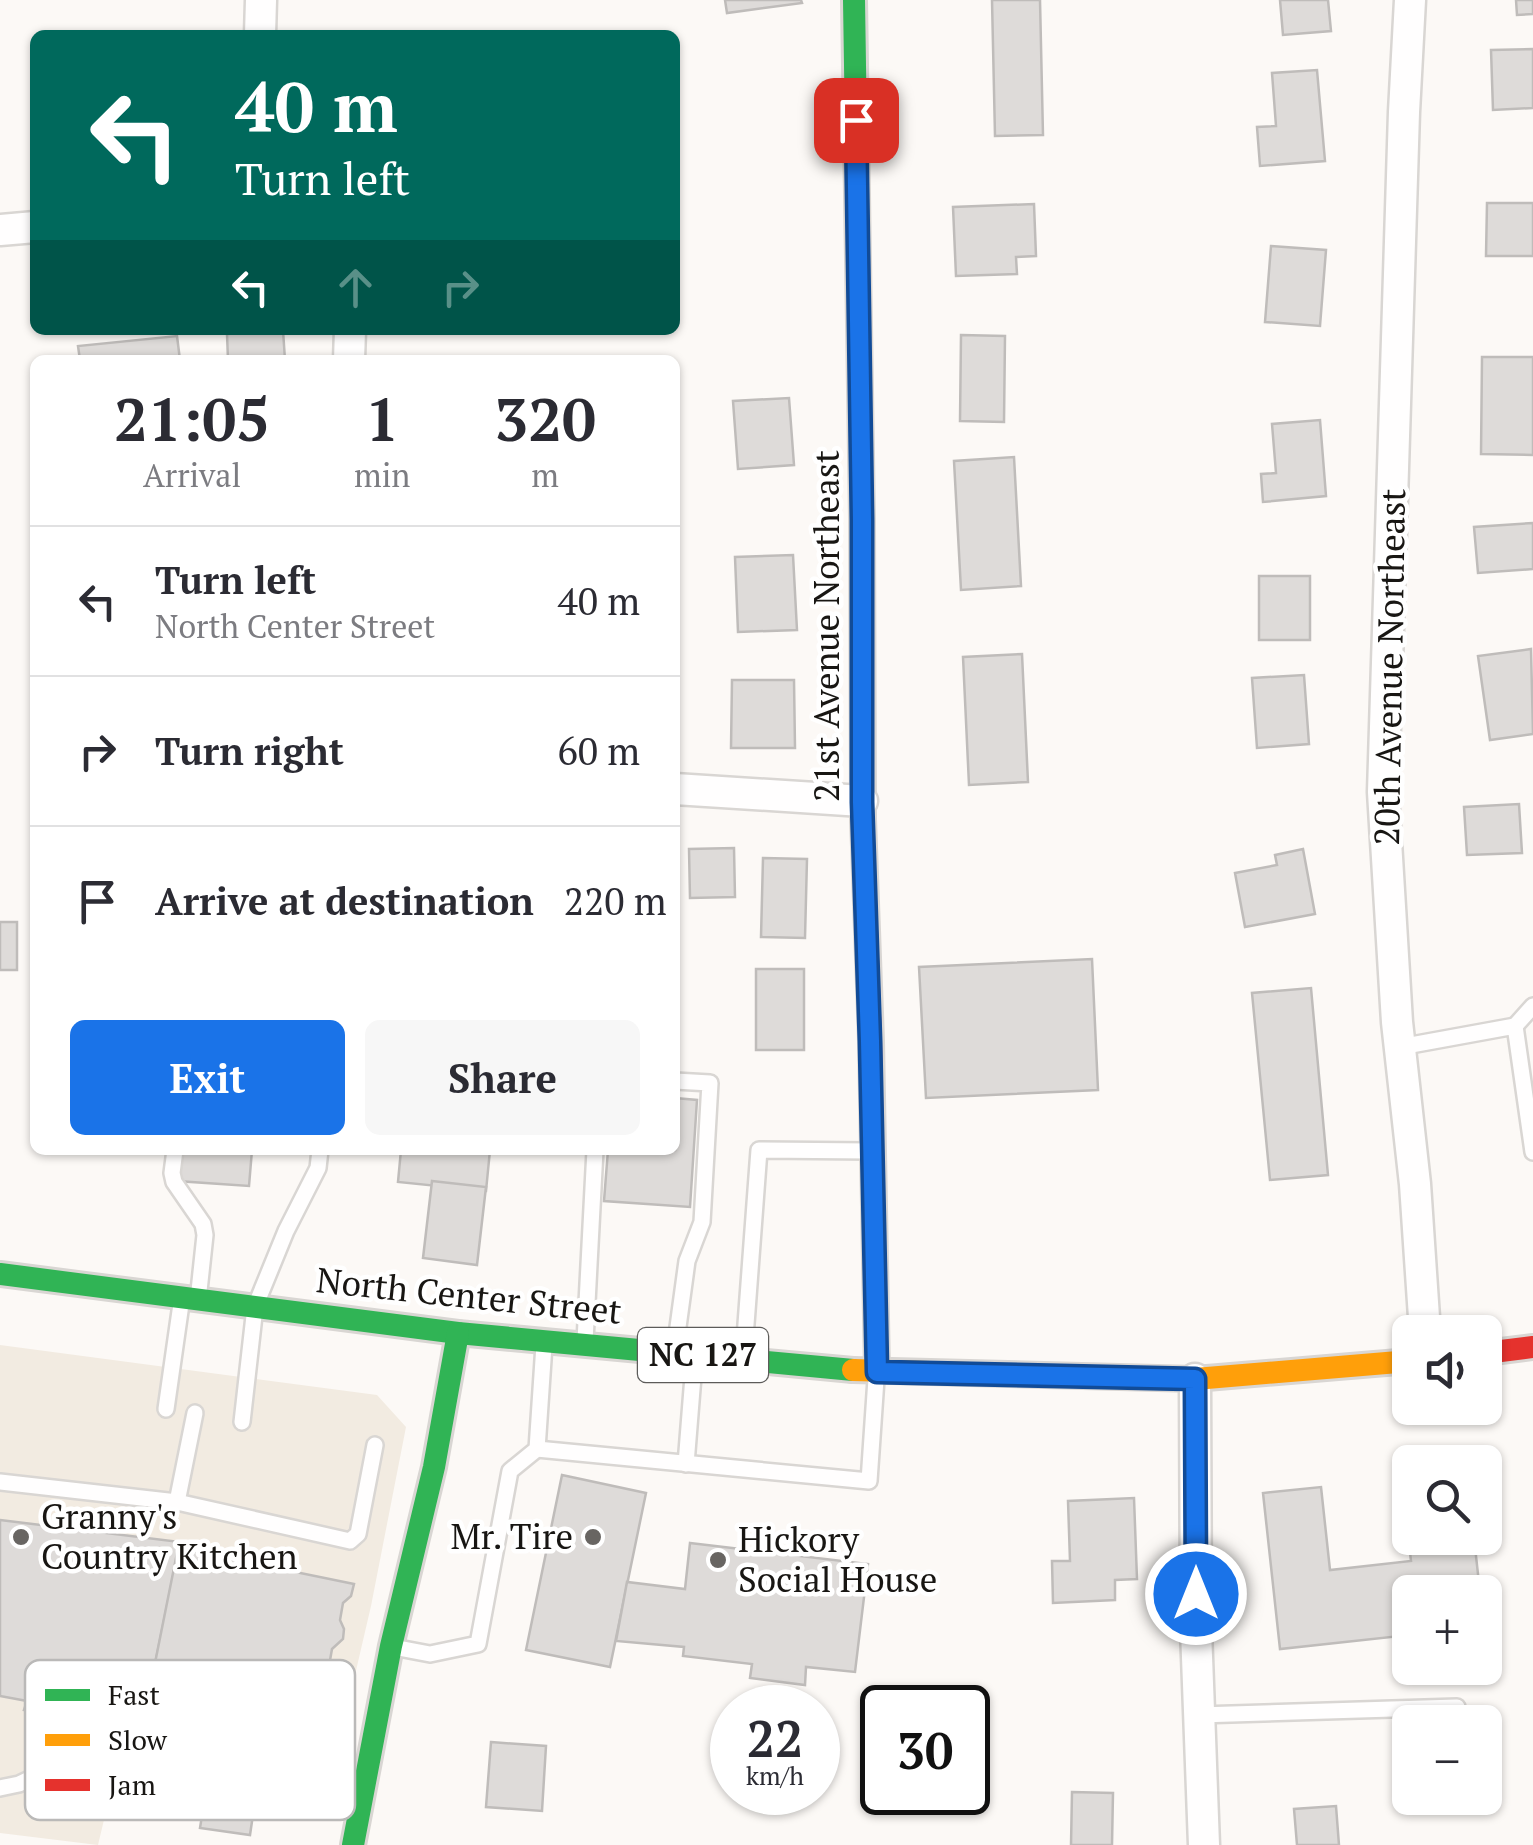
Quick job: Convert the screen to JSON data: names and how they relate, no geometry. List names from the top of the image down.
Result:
{
  "streets": {
    "street": [
      "21st Avenue Northeast",
      "20th Avenue Northeast",
      "North Center Street",
      "NC 127"
    ]
  },
  "crossings": [
    ["21st Avenue Northeast", "North Center Street"]
  ],
  "places": ["Granny's Country Kitchen", "Mr. Tire", "Hickory Social House"],
  "legend": ["Fast", "Slow", "Jam"],
  "page": {
    "turn": ["40 m", "Turn left"],
    "eta": [
      "21:05",
      "Arrival",
      "1",
      "min",
      "320",
      "m"
    ],
    "list": [
      {
        "name": "Turn left",
        "note": "North Center Street",
        "value": "40 m"
      },
      {
        "name": "Turn right",
        "value": "60 m"
      },
      {
        "name": "Arrive at destination",
        "value": "220 m"
      }
    ],
    "buttons": ["Exit", "Share"],
    "map_buttons": ["+", "−"],
    "speed": "22 km/h",
    "limit": "30"
  }
}
